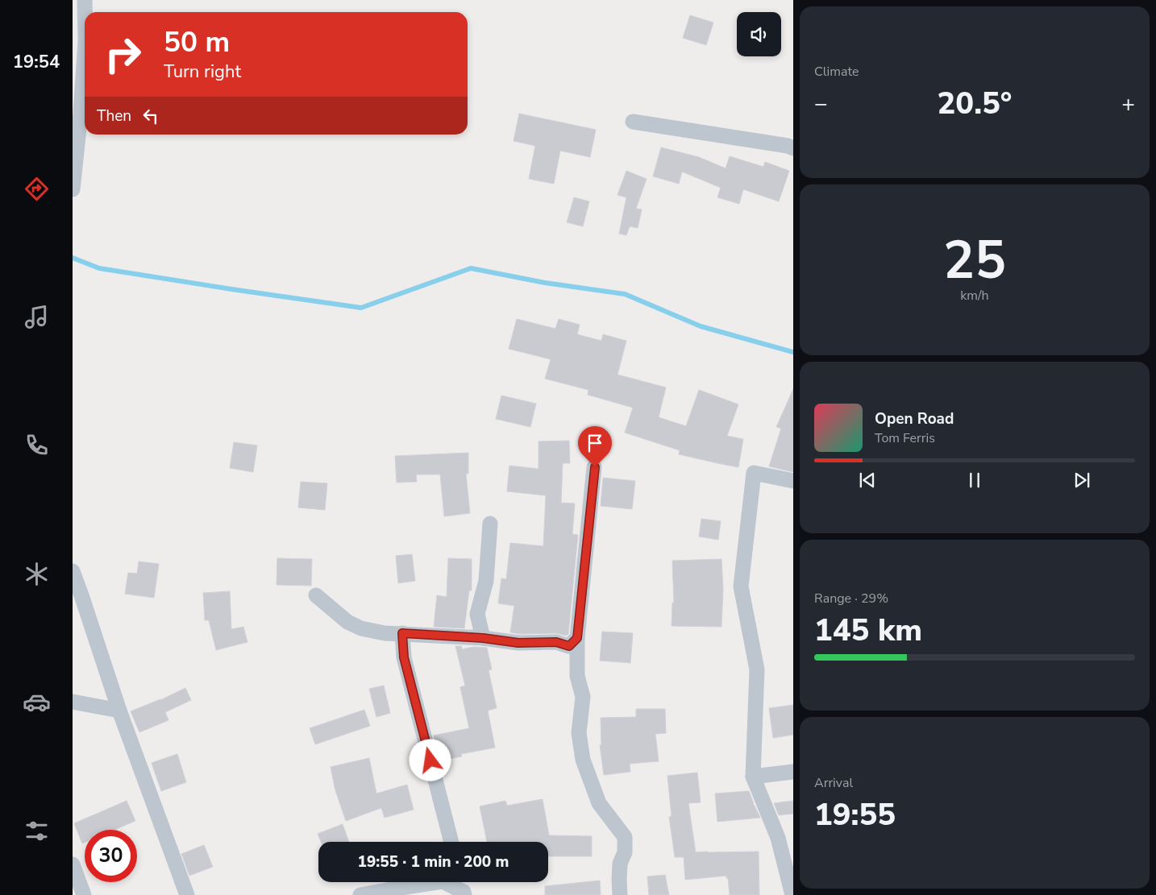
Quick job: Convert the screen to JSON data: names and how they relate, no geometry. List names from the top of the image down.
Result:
{
  "page": {
    "tabs": "19:54",
    "tile": [
      "Climate",
      ["25", "km/h"],
      ["Range · 29%", "145 km"],
      ["Arrival", "19:55"]
    ],
    "turn": ["50 m", "Turn right"],
    "heat": ["−", "20.5°", "+"],
    "then": "Then",
    "song": ["Open Road", "Tom Ferris"],
    "limit": "30",
    "trip": "19:55 · 1 min · 200 m"
  }
}
